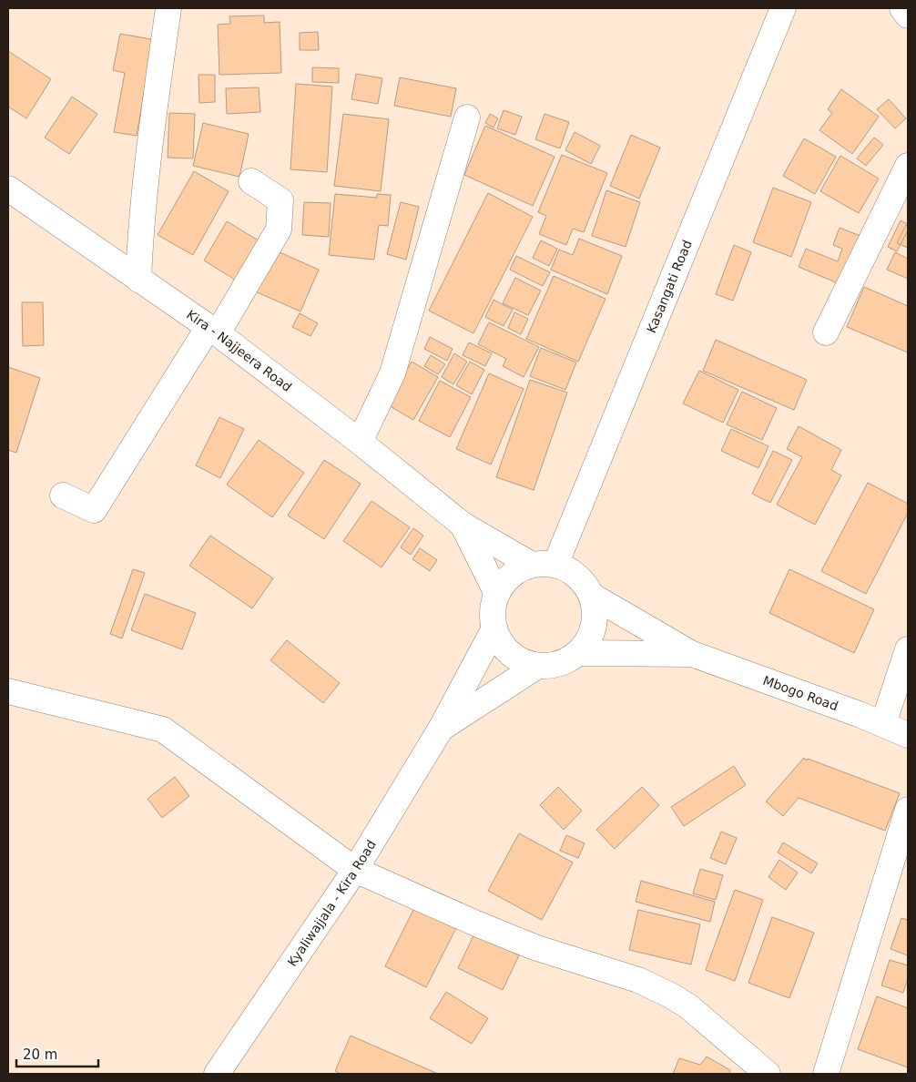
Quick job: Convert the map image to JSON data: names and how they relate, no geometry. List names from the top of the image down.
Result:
{
  "streets": {
    "street": [
      "Kasangati Road",
      "Kira - Najjeera Road",
      "Mbogo Road",
      "Kyaliwajjala - Kira Road"
    ]
  },
  "crossings": [
    ["Kasangati Road", "Kira - Najjeera Road"],
    ["Kasangati Road", "Mbogo Road"],
    ["Kasangati Road", "Kyaliwajjala - Kira Road"],
    ["Kira - Najjeera Road", "Mbogo Road"],
    ["Kira - Najjeera Road", "Kyaliwajjala - Kira Road"],
    ["Mbogo Road", "Kyaliwajjala - Kira Road"]
  ],
  "scale_bar": "20 m"
}
